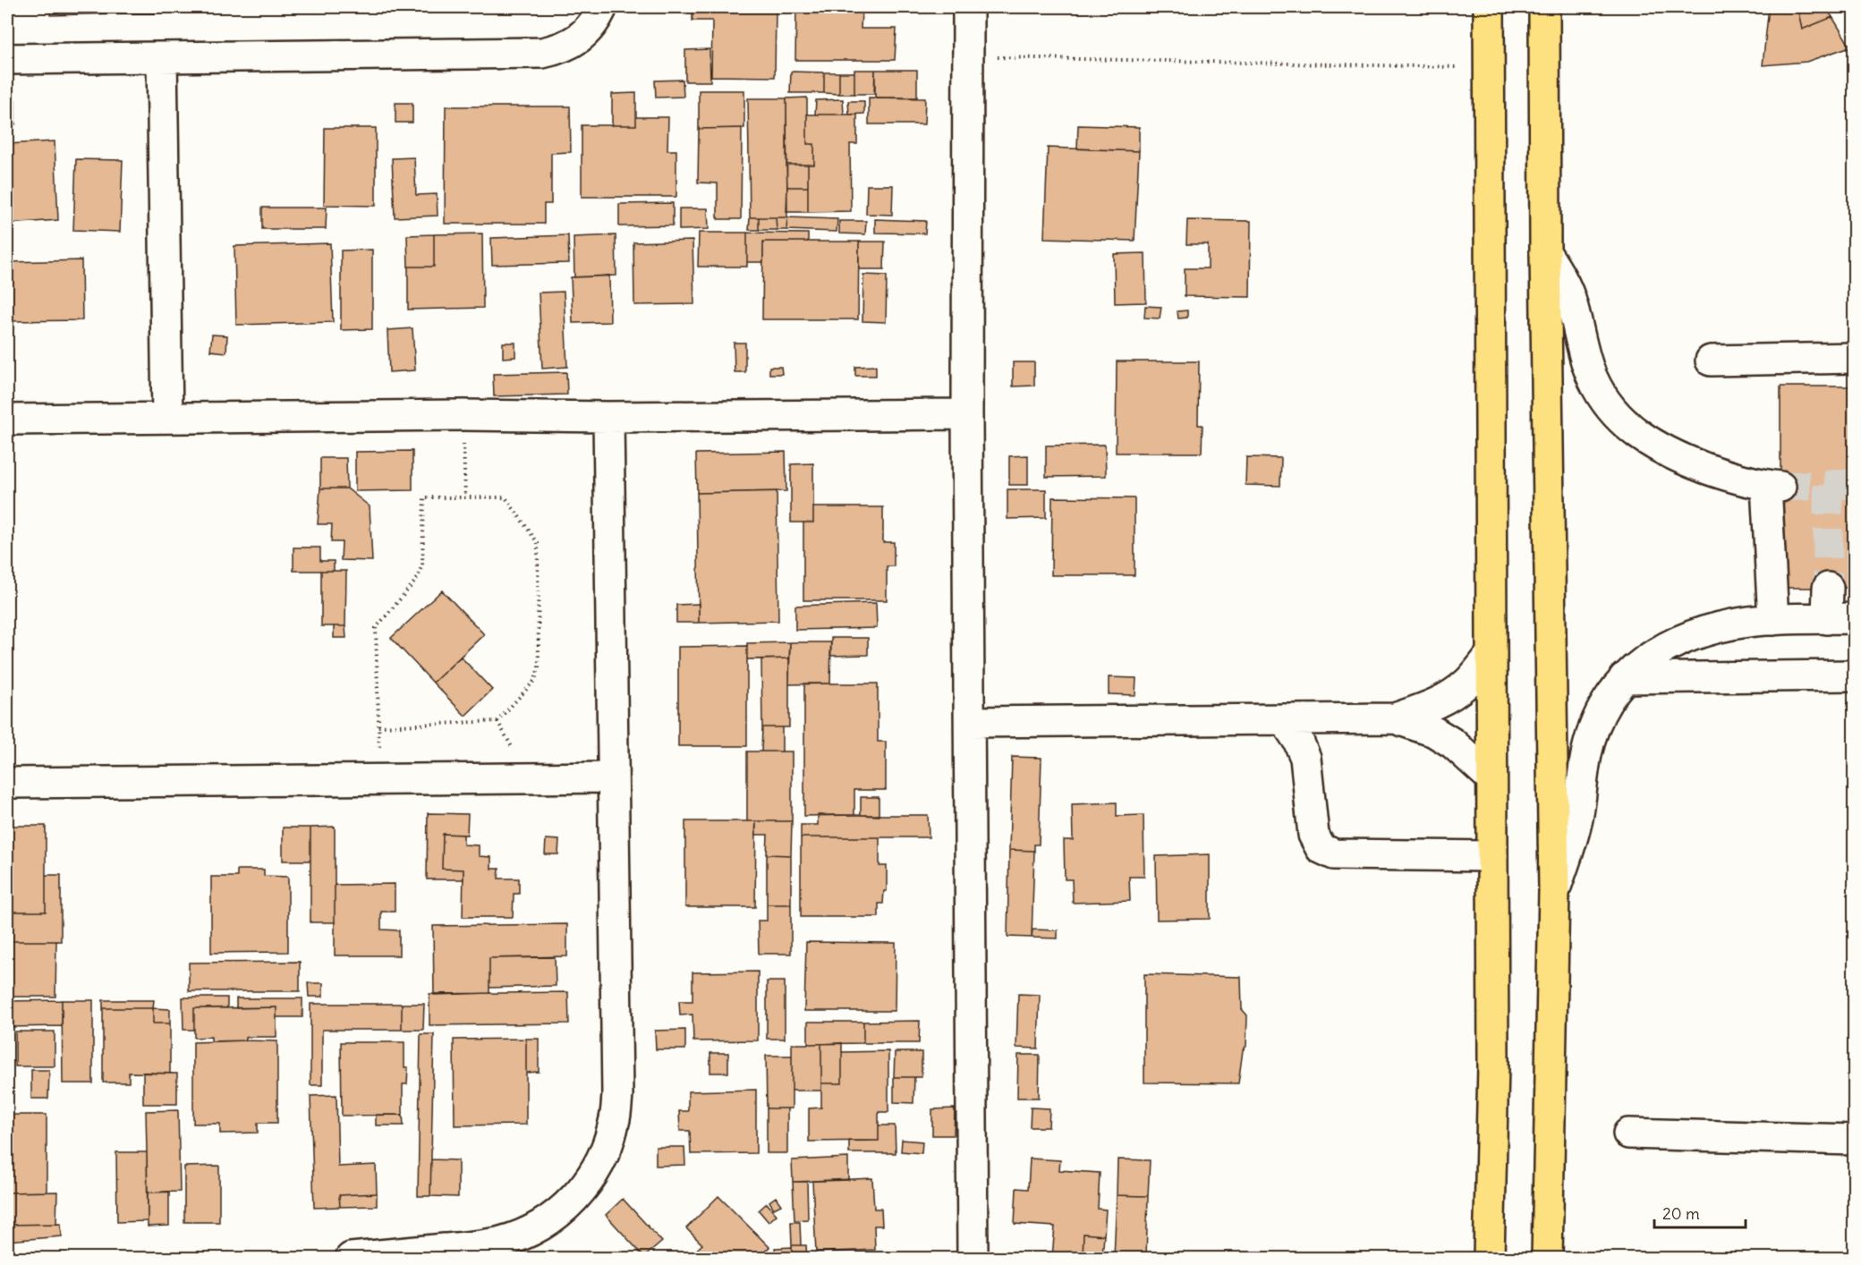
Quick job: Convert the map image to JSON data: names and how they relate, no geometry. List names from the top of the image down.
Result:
{
  "scale_bar": "20 m"
}
